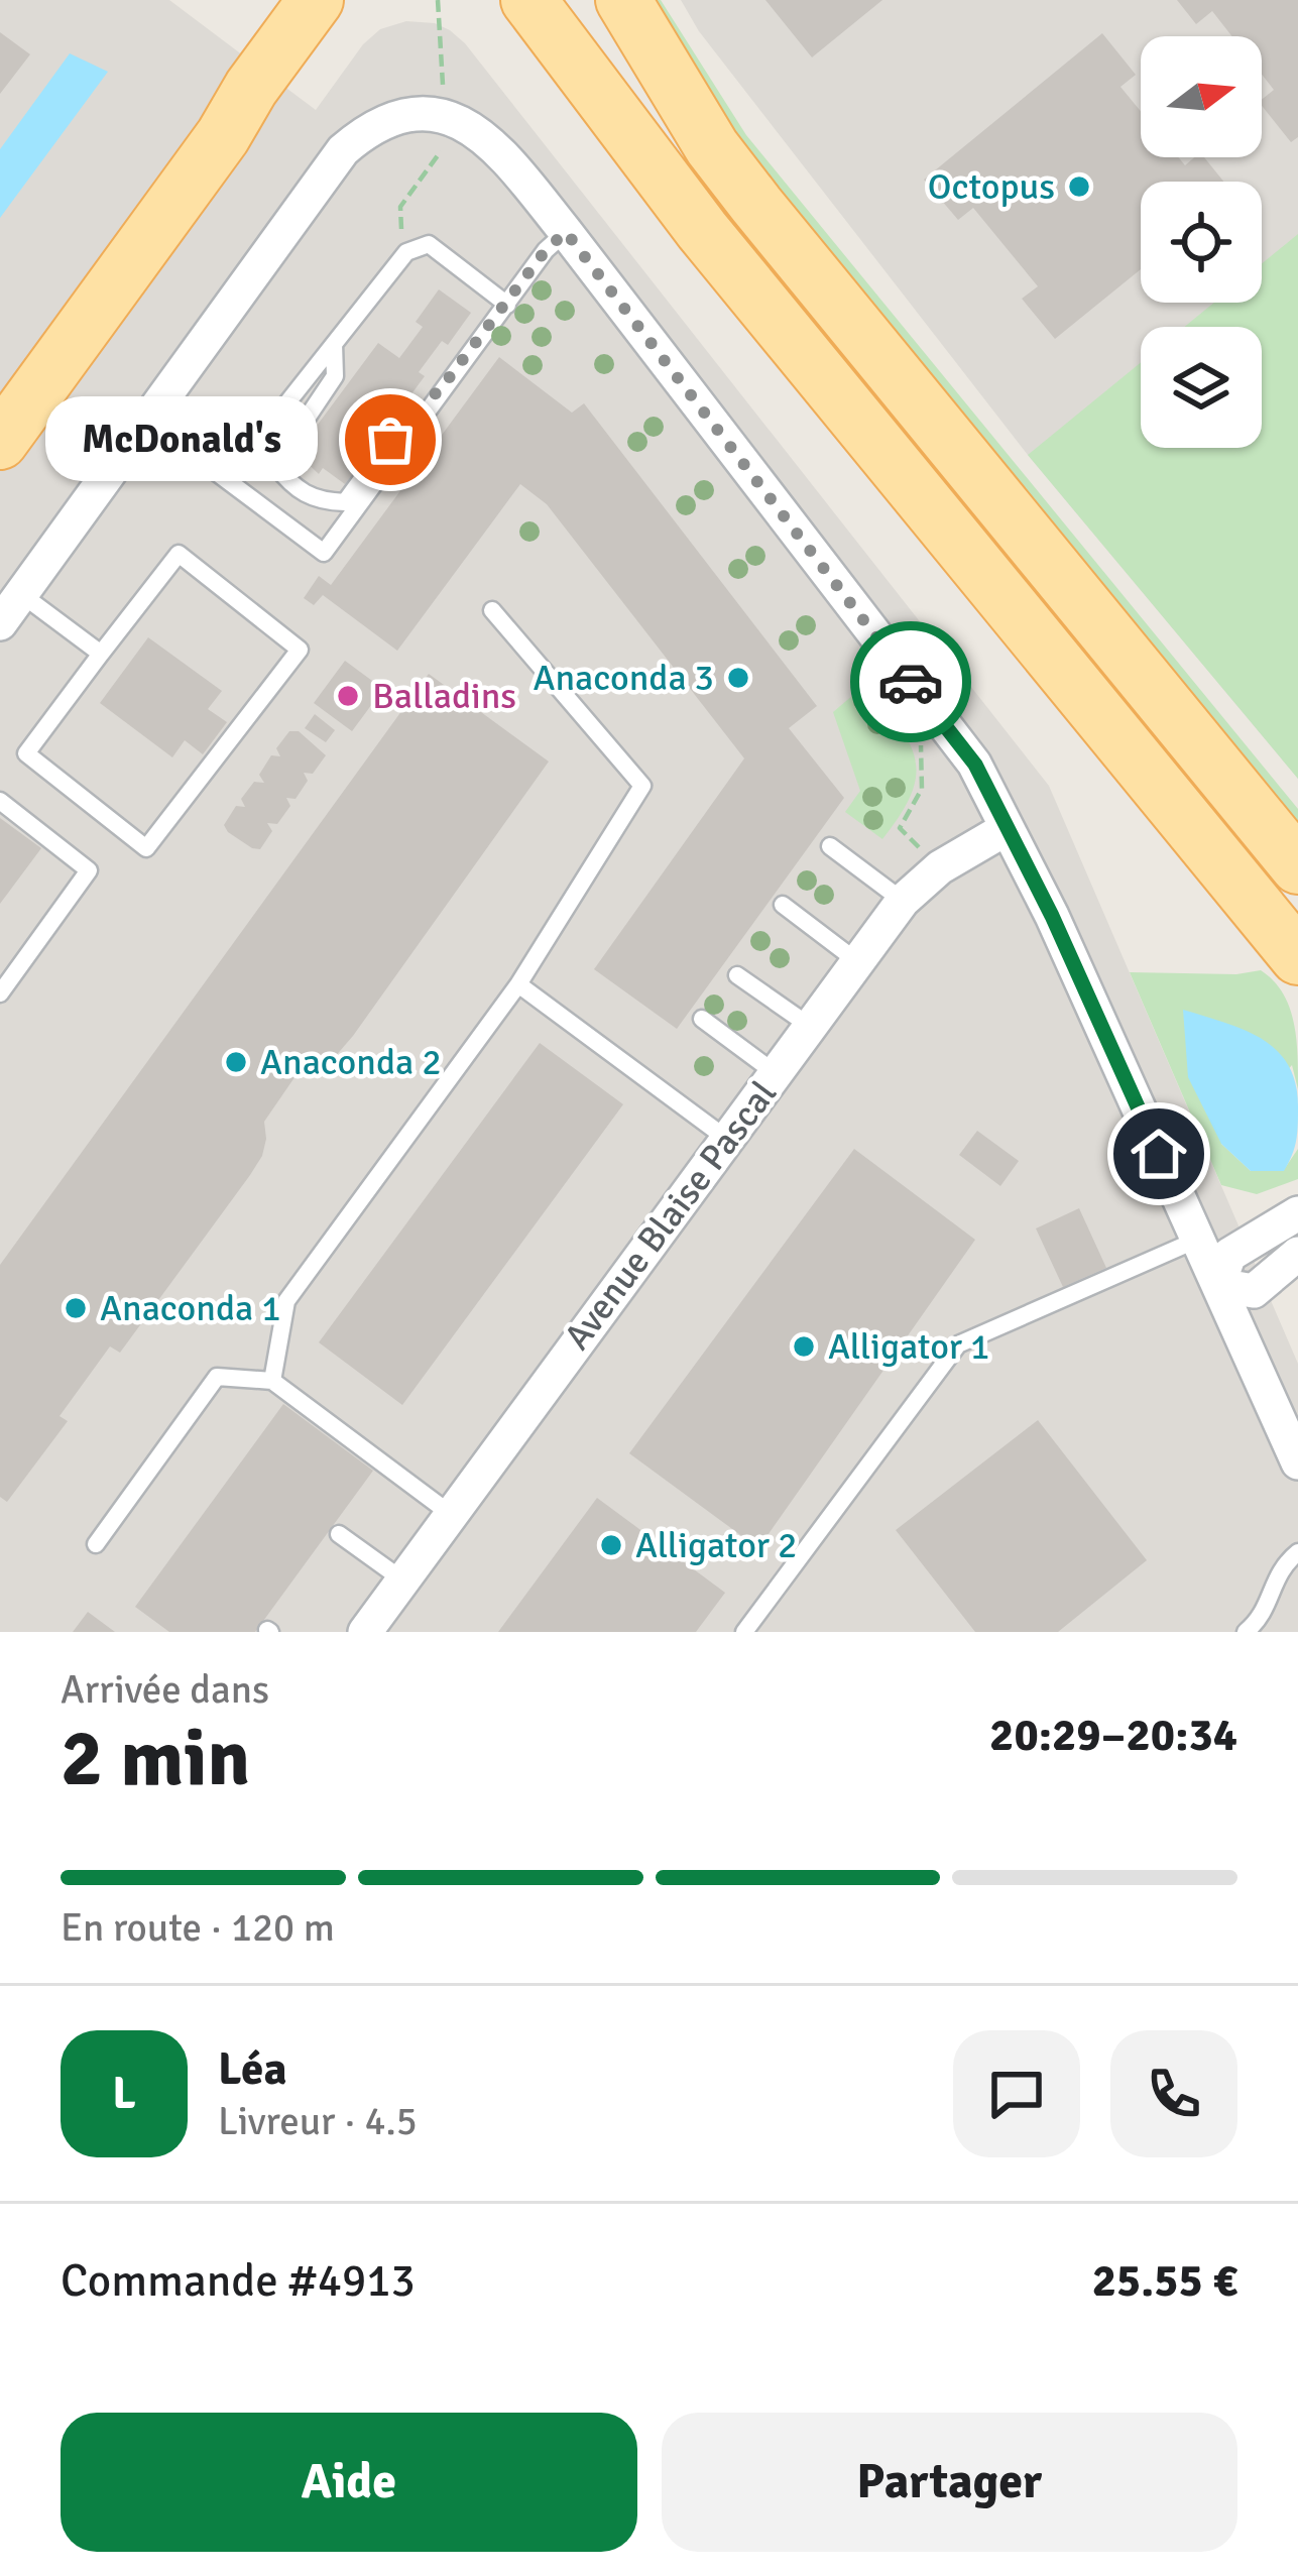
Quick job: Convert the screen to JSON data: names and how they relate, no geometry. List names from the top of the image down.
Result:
{
  "streets": {
    "street": ["Avenue Blaise Pascal"]
  },
  "places": [
    "Octopus",
    "McDonald's",
    "Anaconda 3",
    "Balladins",
    "Anaconda 2",
    "Anaconda 1",
    "Alligator 1",
    "Alligator 2"
  ],
  "north": "right",
  "page": {
    "bubble": "McDonald's",
    "heading": ["2 min", "Arrivée dans", "20:29–20:34"],
    "panel": [
      "Léa",
      "Livreur · 4.5",
      "Commande #4913",
      "25.55 €"
    ],
    "bar": "En route · 120 m",
    "round": "L",
    "buttons": ["Aide", "Partager"]
  }
}
